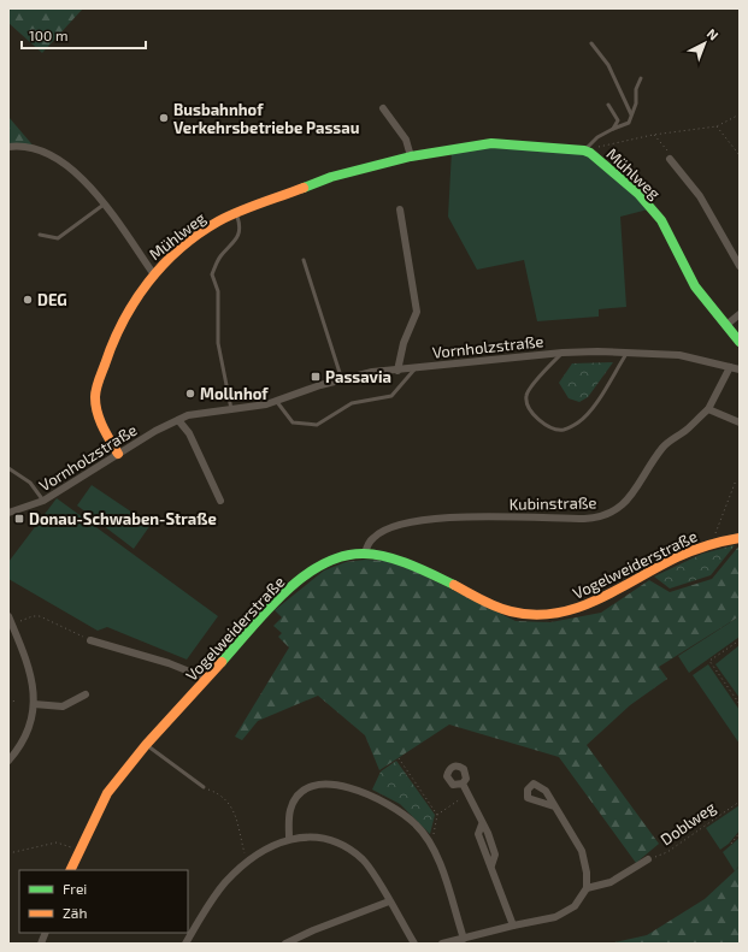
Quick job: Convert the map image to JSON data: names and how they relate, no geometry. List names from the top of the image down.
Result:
{
  "streets": {
    "street": [
      "Mühlweg",
      "Vornholzstraße",
      "Kubinstraße",
      "Vogelweiderstraße"
    ],
    "path": ["Doblweg"]
  },
  "crossings": [
    ["Mühlweg", "Vornholzstraße"],
    ["Vornholzstraße", "Kubinstraße"],
    ["Kubinstraße", "Vogelweiderstraße"]
  ],
  "places": {
    "other": ["Busbahnhof Verkehrsbetriebe Passau", "DEG", "Mollnhof"],
    "transit": ["Passavia", "Donau-Schwaben-Straße"]
  },
  "legend": ["Frei", "Zäh"],
  "scale_bar": "100 m",
  "north": "top right"
}
